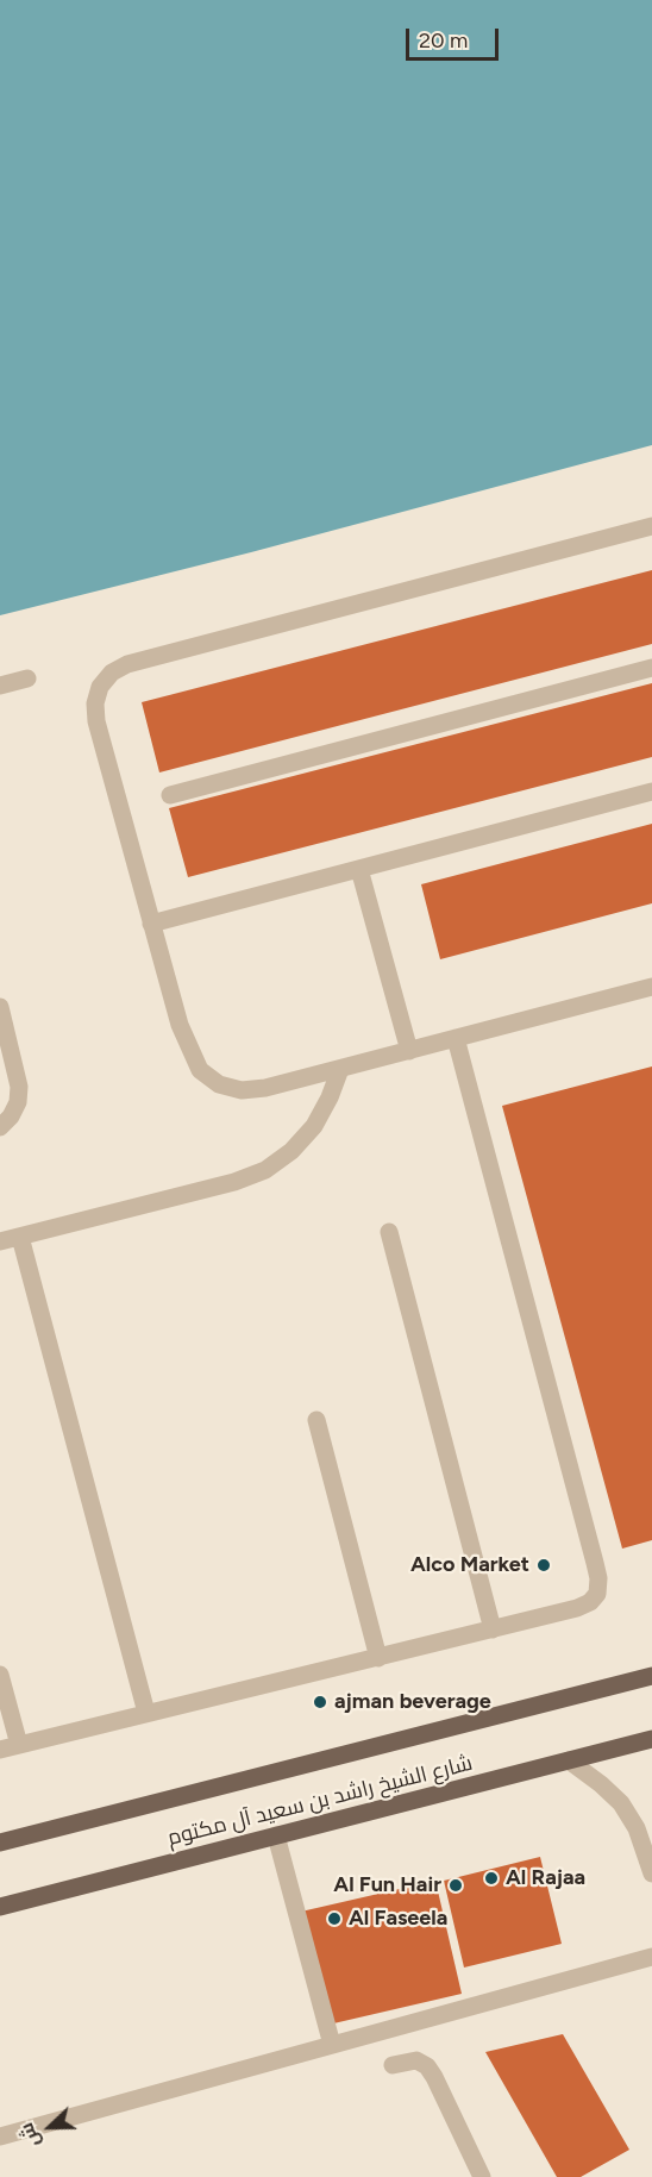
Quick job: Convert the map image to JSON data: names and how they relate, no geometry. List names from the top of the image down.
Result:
{
  "streets": {
    "main road": ["شارع الشيخ راشد بن سعيد آل مكتوم"]
  },
  "places": [
    "Alco Market",
    "ajman beverage",
    "Al Rajaa",
    "Al Fun Hair",
    "Al Faseela"
  ],
  "scale_bar": "20 m",
  "north": "left"
}
